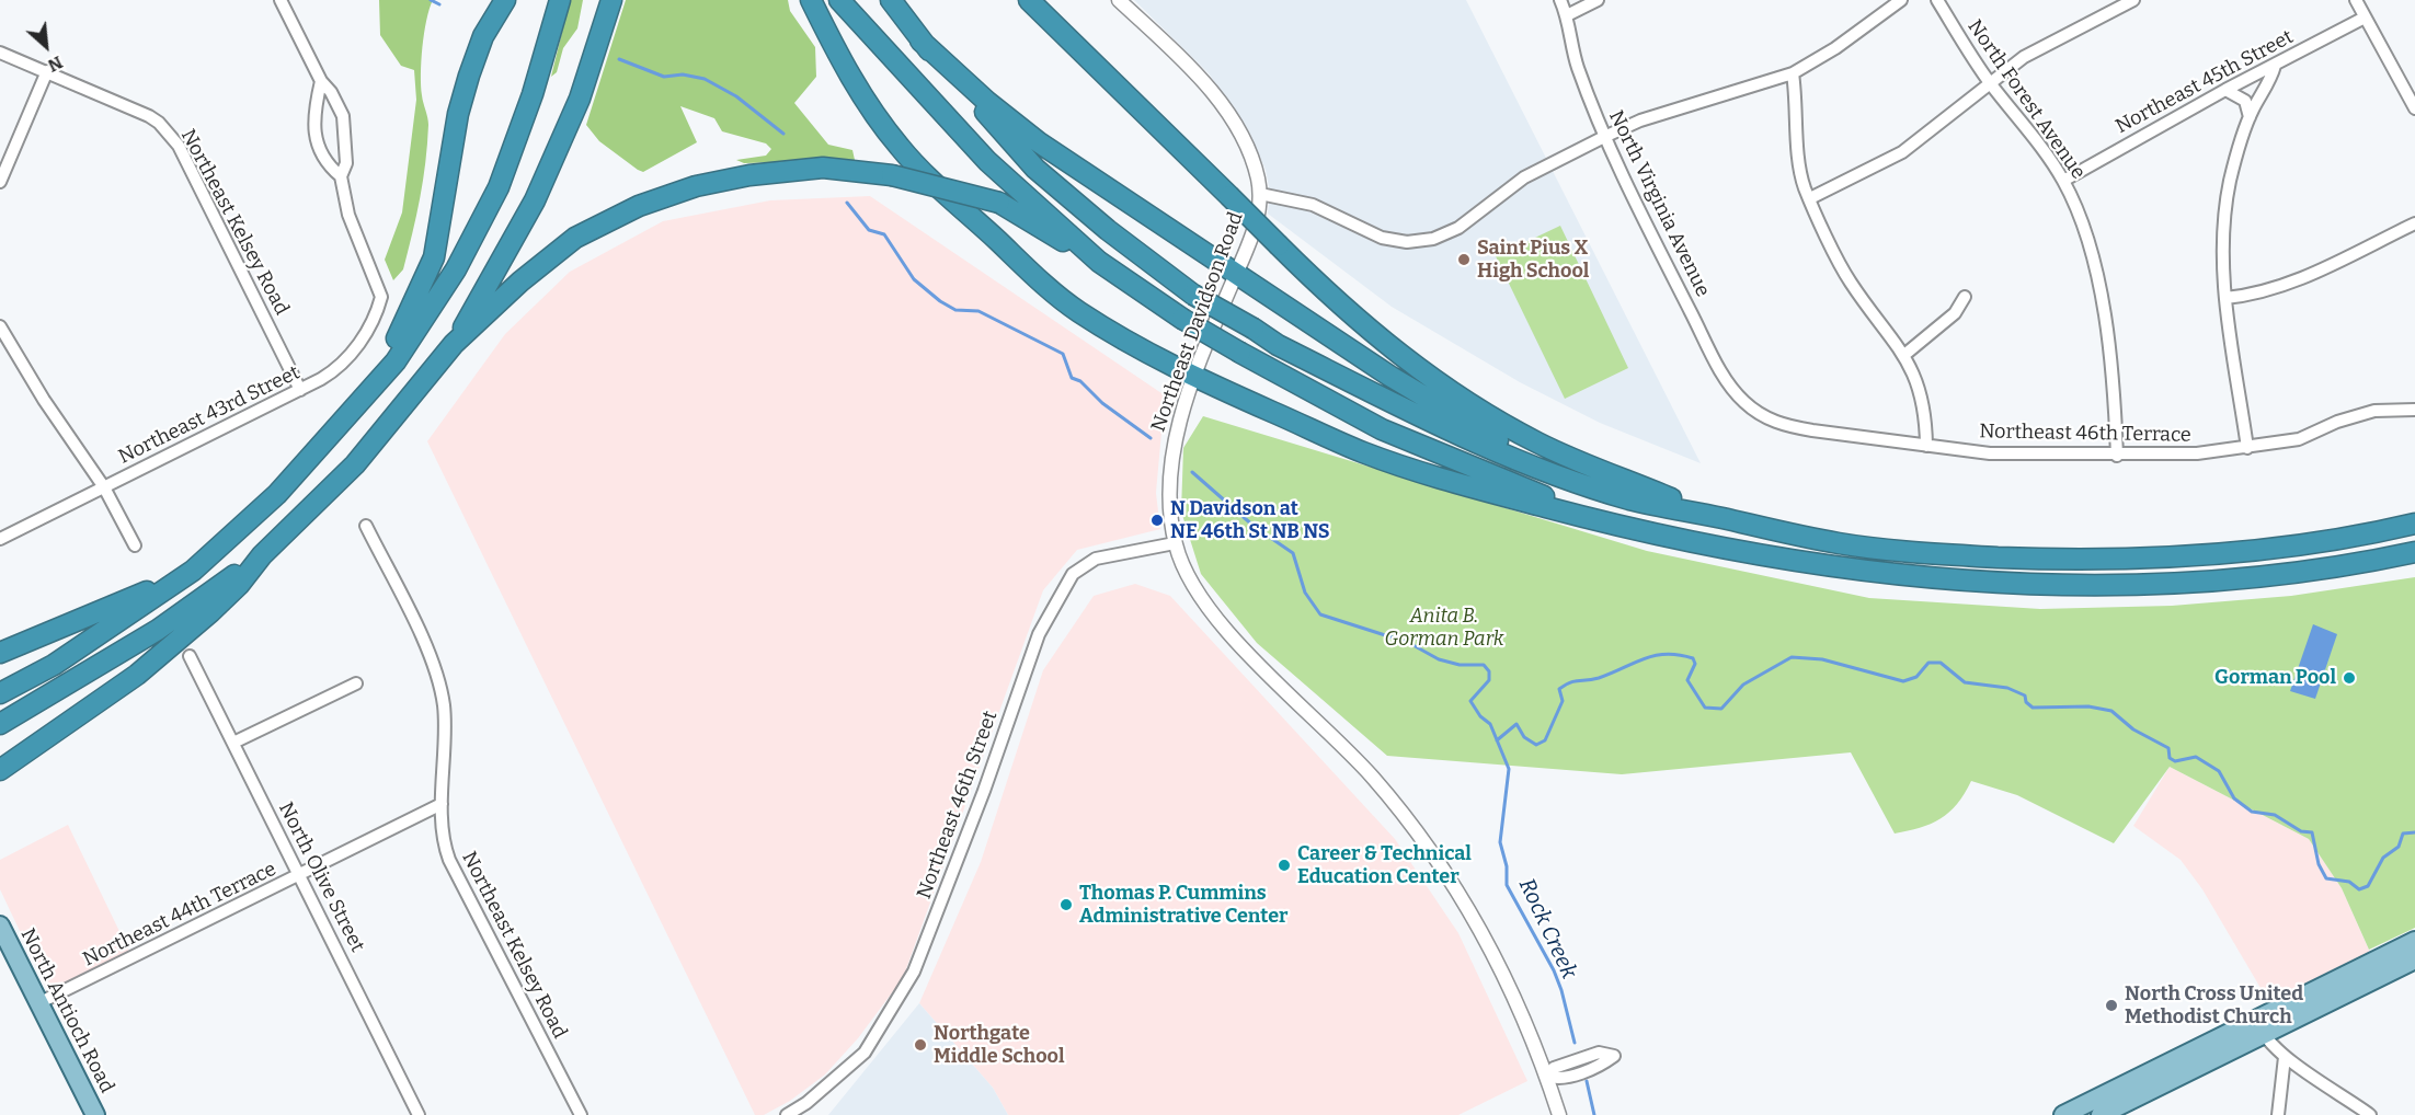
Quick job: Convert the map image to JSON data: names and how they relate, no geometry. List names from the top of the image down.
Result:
{
  "streets": {
    "main road": ["North Antioch Road"],
    "street": [
      "Northeast 45th Street",
      "North Forest Avenue",
      "North Virginia Avenue",
      "Northeast Kelsey Road",
      "Northeast Davidson Road",
      "Northeast 43rd Street",
      "Northeast 46th Terrace",
      "Northeast 46th Street",
      "North Olive Street",
      "Northeast 44th Terrace"
    ]
  },
  "crossings": [
    ["Northeast 45th Street", "North Forest Avenue"],
    ["North Forest Avenue", "Northeast 46th Terrace"],
    ["North Virginia Avenue", "Northeast 46th Terrace"],
    ["Northeast Kelsey Road", "Northeast 43rd Street"],
    ["Northeast Kelsey Road", "Northeast 44th Terrace"],
    ["Northeast Davidson Road", "Northeast 46th Street"],
    ["North Olive Street", "Northeast 44th Terrace"],
    ["Northeast 44th Terrace", "North Antioch Road"]
  ],
  "water": ["Rock Creek"],
  "parks": ["Anita B. Gorman Park"],
  "places": [
    "Saint Pius X High School",
    "N Davidson at NE 46th St NB NS",
    "Gorman Pool",
    "Career & Technical Education Center",
    "Thomas P. Cummins Administrative Center",
    "North Cross United Methodist Church",
    "Northgate Middle School"
  ],
  "north": "bottom right"
}
